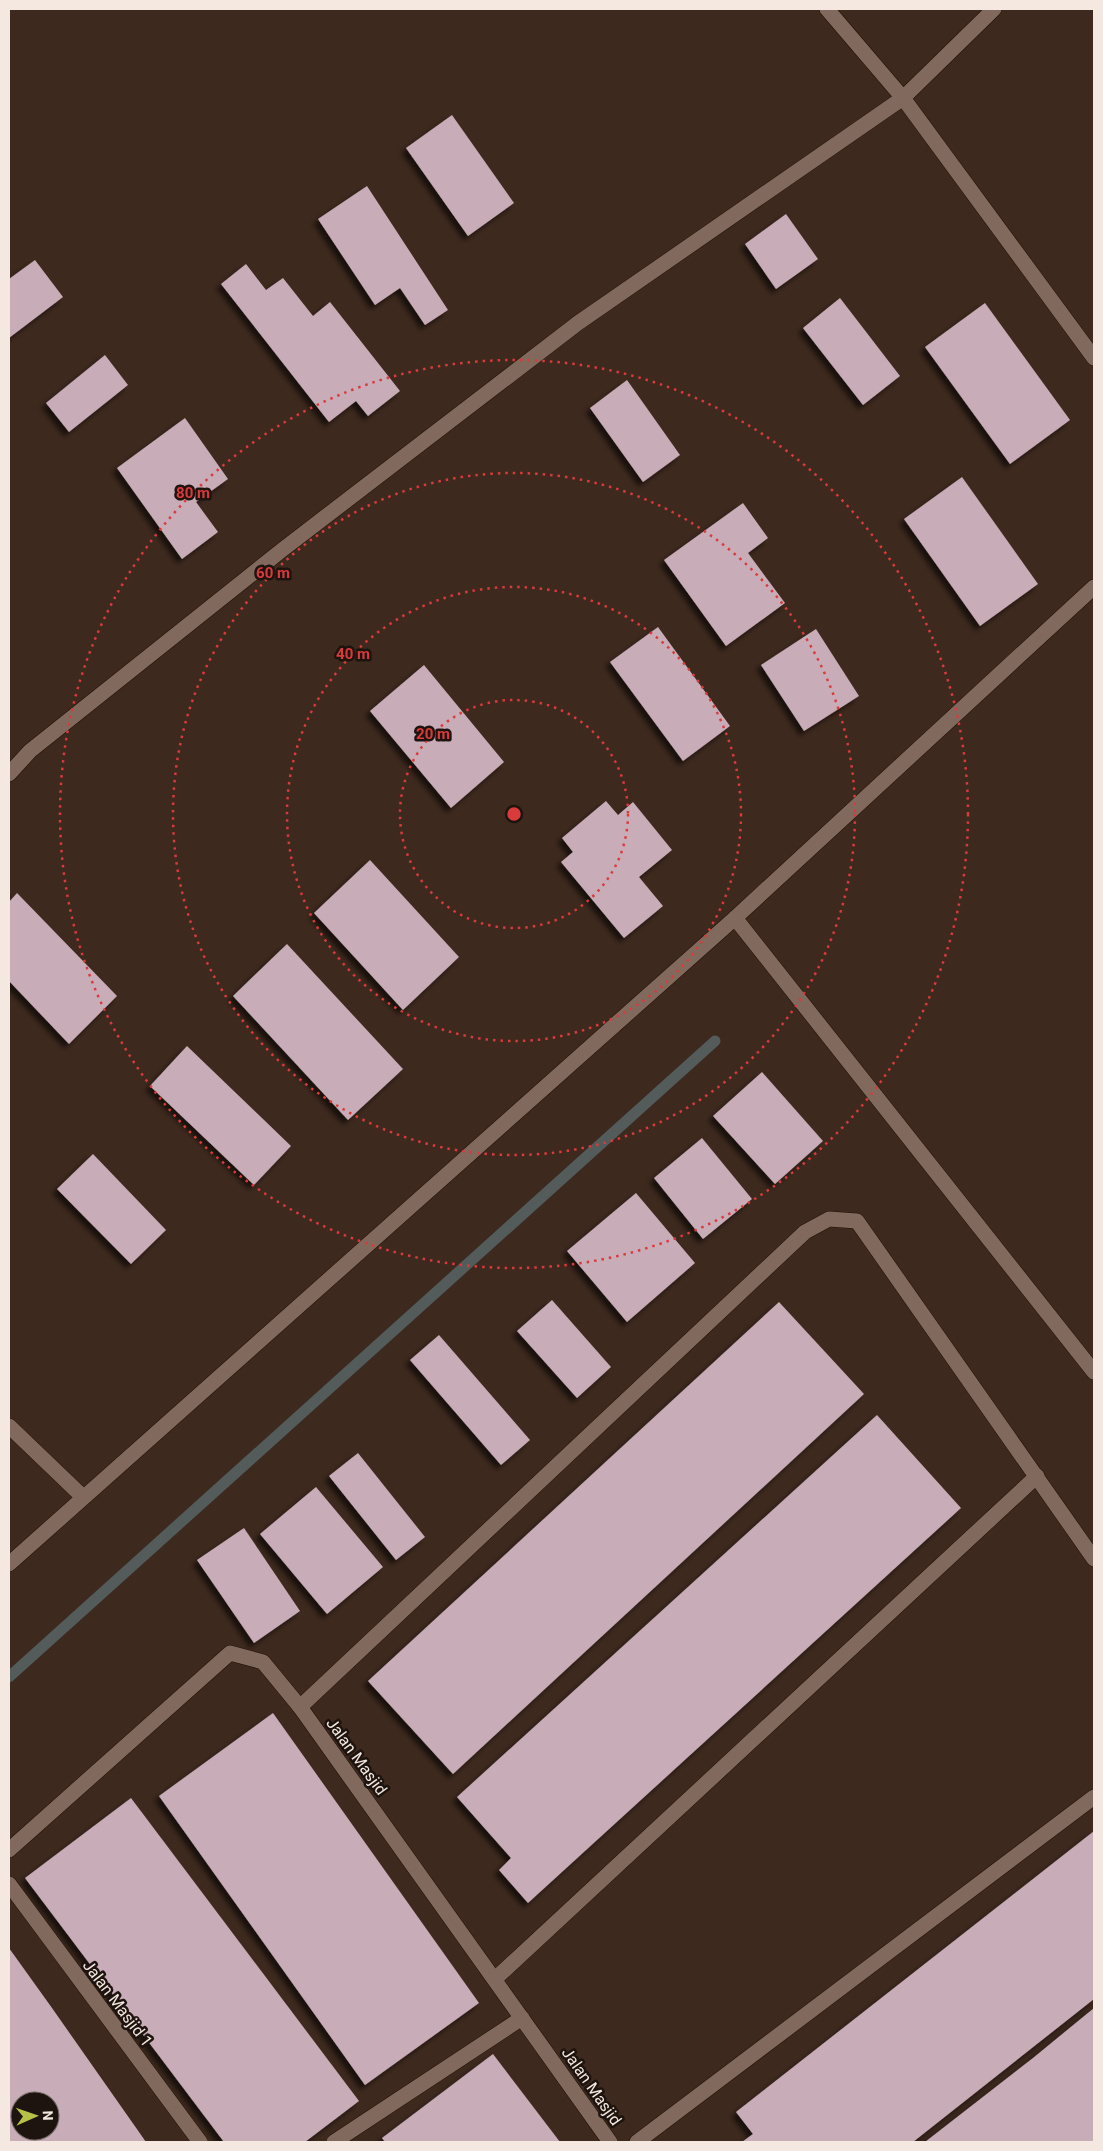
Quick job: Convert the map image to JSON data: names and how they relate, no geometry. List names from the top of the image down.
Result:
{
  "streets": {
    "street": ["Jalan Masjid", "Jalan Masjid 1"]
  },
  "north": "right",
  "rings": [
    "80 m",
    "60 m",
    "40 m",
    "20 m"
  ]
}
